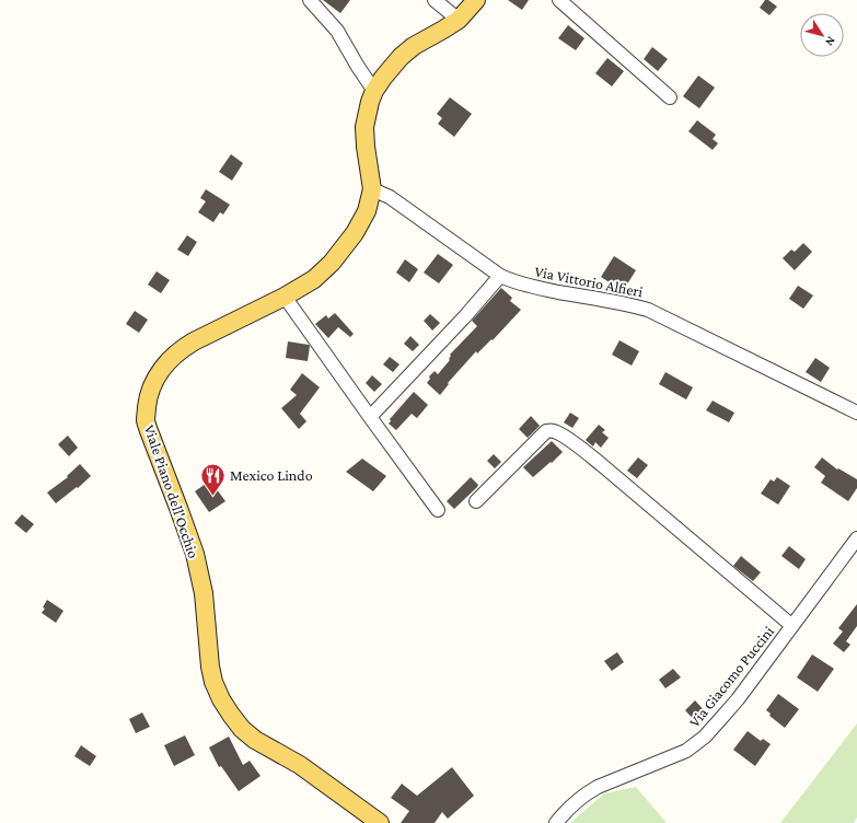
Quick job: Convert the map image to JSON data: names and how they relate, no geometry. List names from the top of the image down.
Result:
{
  "streets": {
    "main road": ["Viale Piano dell'Occhio"],
    "street": ["Via Vittorio Alfieri", "Via Giacomo Puccini"]
  },
  "crossings": [
    ["Via Vittorio Alfieri", "Viale Piano dell'Occhio"]
  ],
  "places": {
    "restaurant": ["Mexico Lindo"]
  },
  "north": "bottom right"
}
